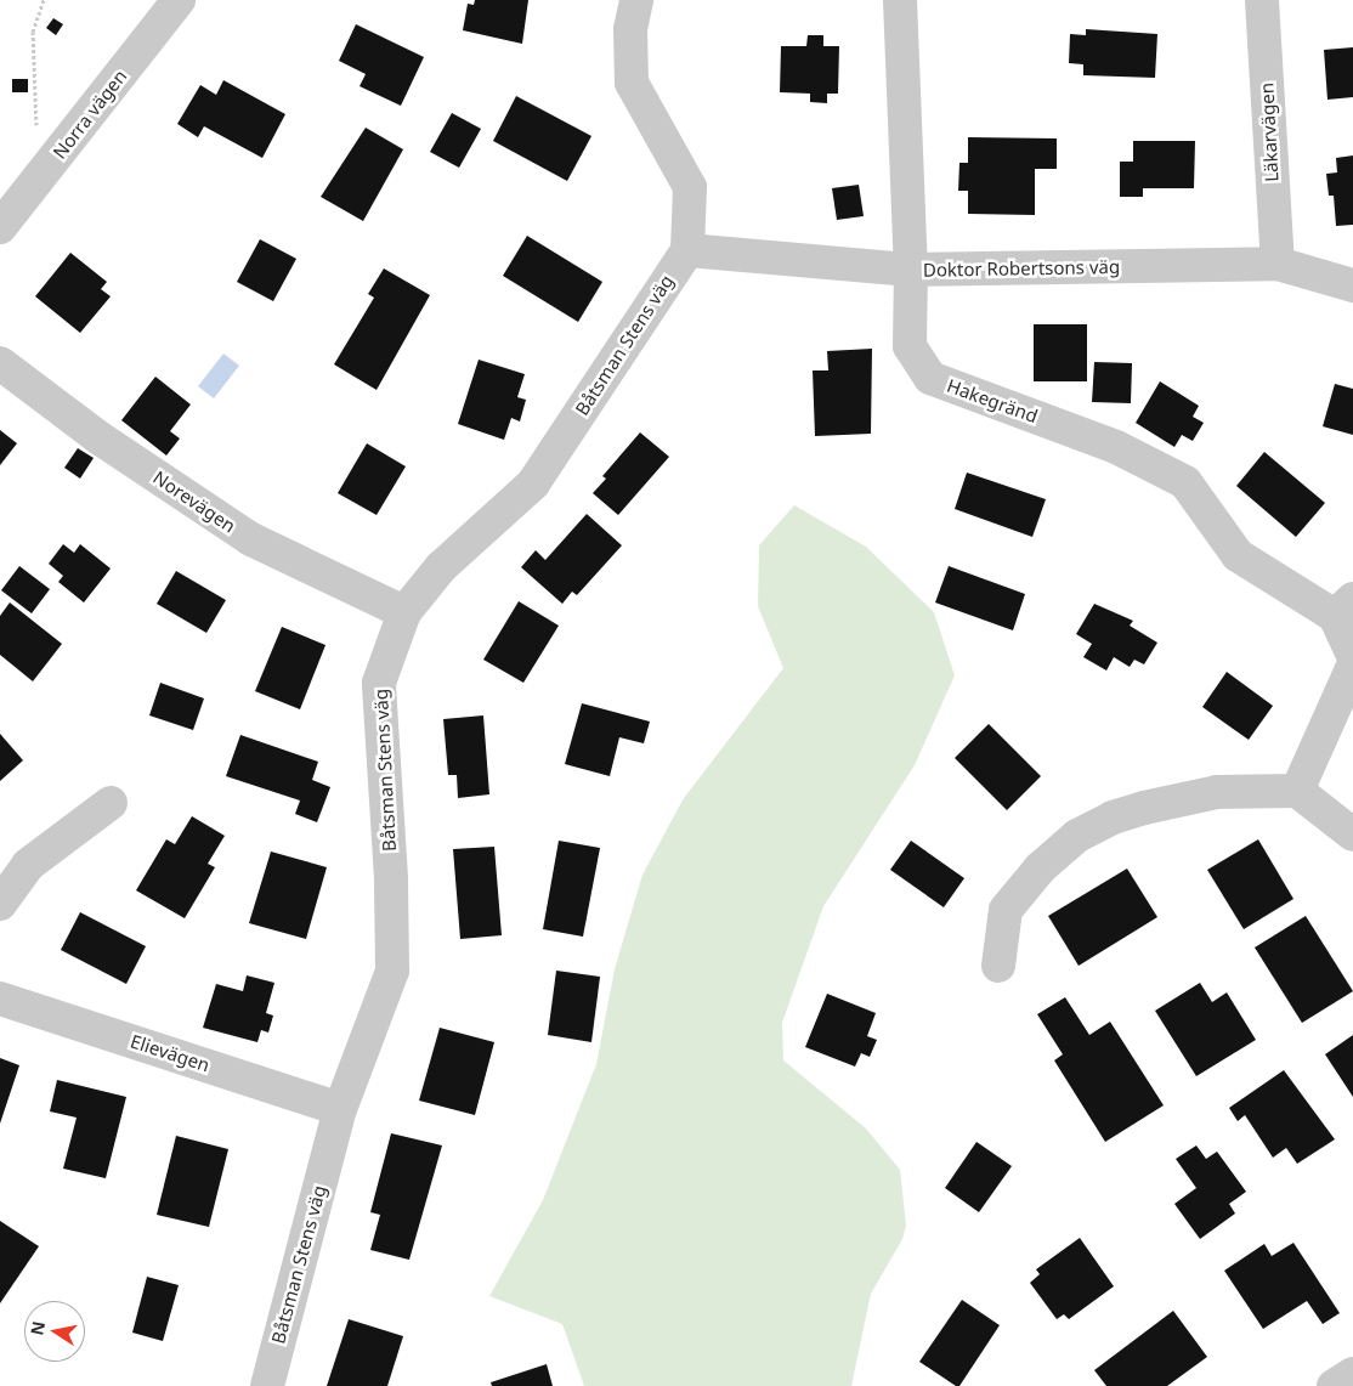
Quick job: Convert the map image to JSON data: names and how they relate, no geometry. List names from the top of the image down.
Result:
{
  "streets": {
    "street": [
      "Norra vägen",
      "Läkarvägen",
      "Doktor Robertsons väg",
      "Båtsman Stens väg",
      "Hakegränd",
      "Norevägen",
      "Elievägen"
    ]
  },
  "crossings": [
    ["Läkarvägen", "Doktor Robertsons väg"],
    ["Doktor Robertsons väg", "Båtsman Stens väg"],
    ["Doktor Robertsons väg", "Hakegränd"],
    ["Båtsman Stens väg", "Norevägen"],
    ["Båtsman Stens väg", "Elievägen"]
  ],
  "north": "left"
}
